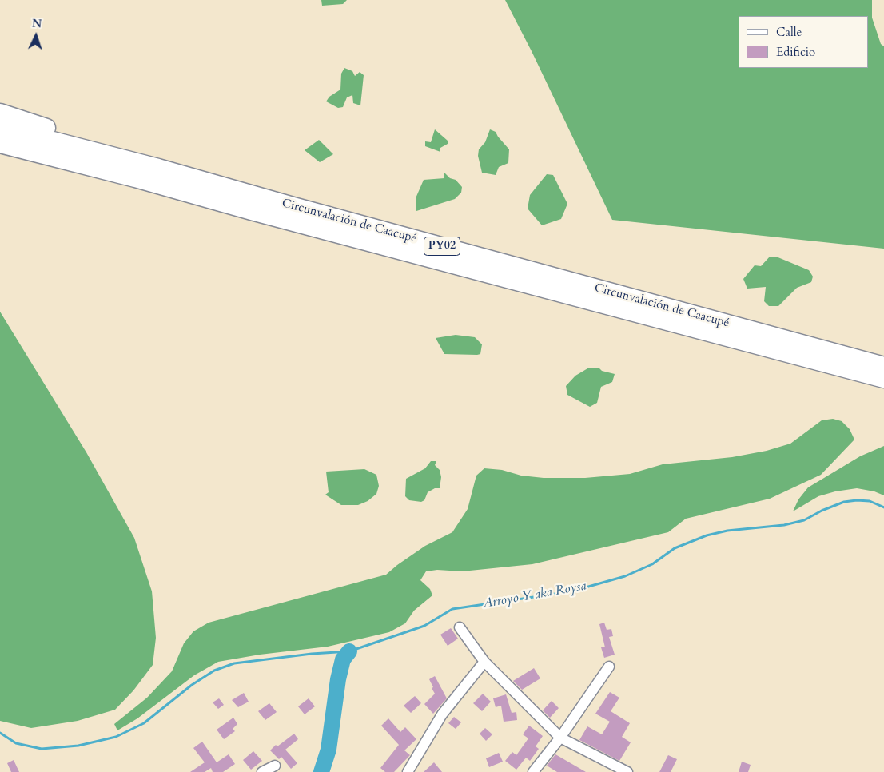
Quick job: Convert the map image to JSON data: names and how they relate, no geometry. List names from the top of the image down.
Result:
{
  "streets": {
    "highway": ["Circunvalación de Caacupé", "PY02"]
  },
  "water": ["Arroyo Y aka Roysa"],
  "legend": ["Calle", "Edificio"],
  "north": "top"
}
